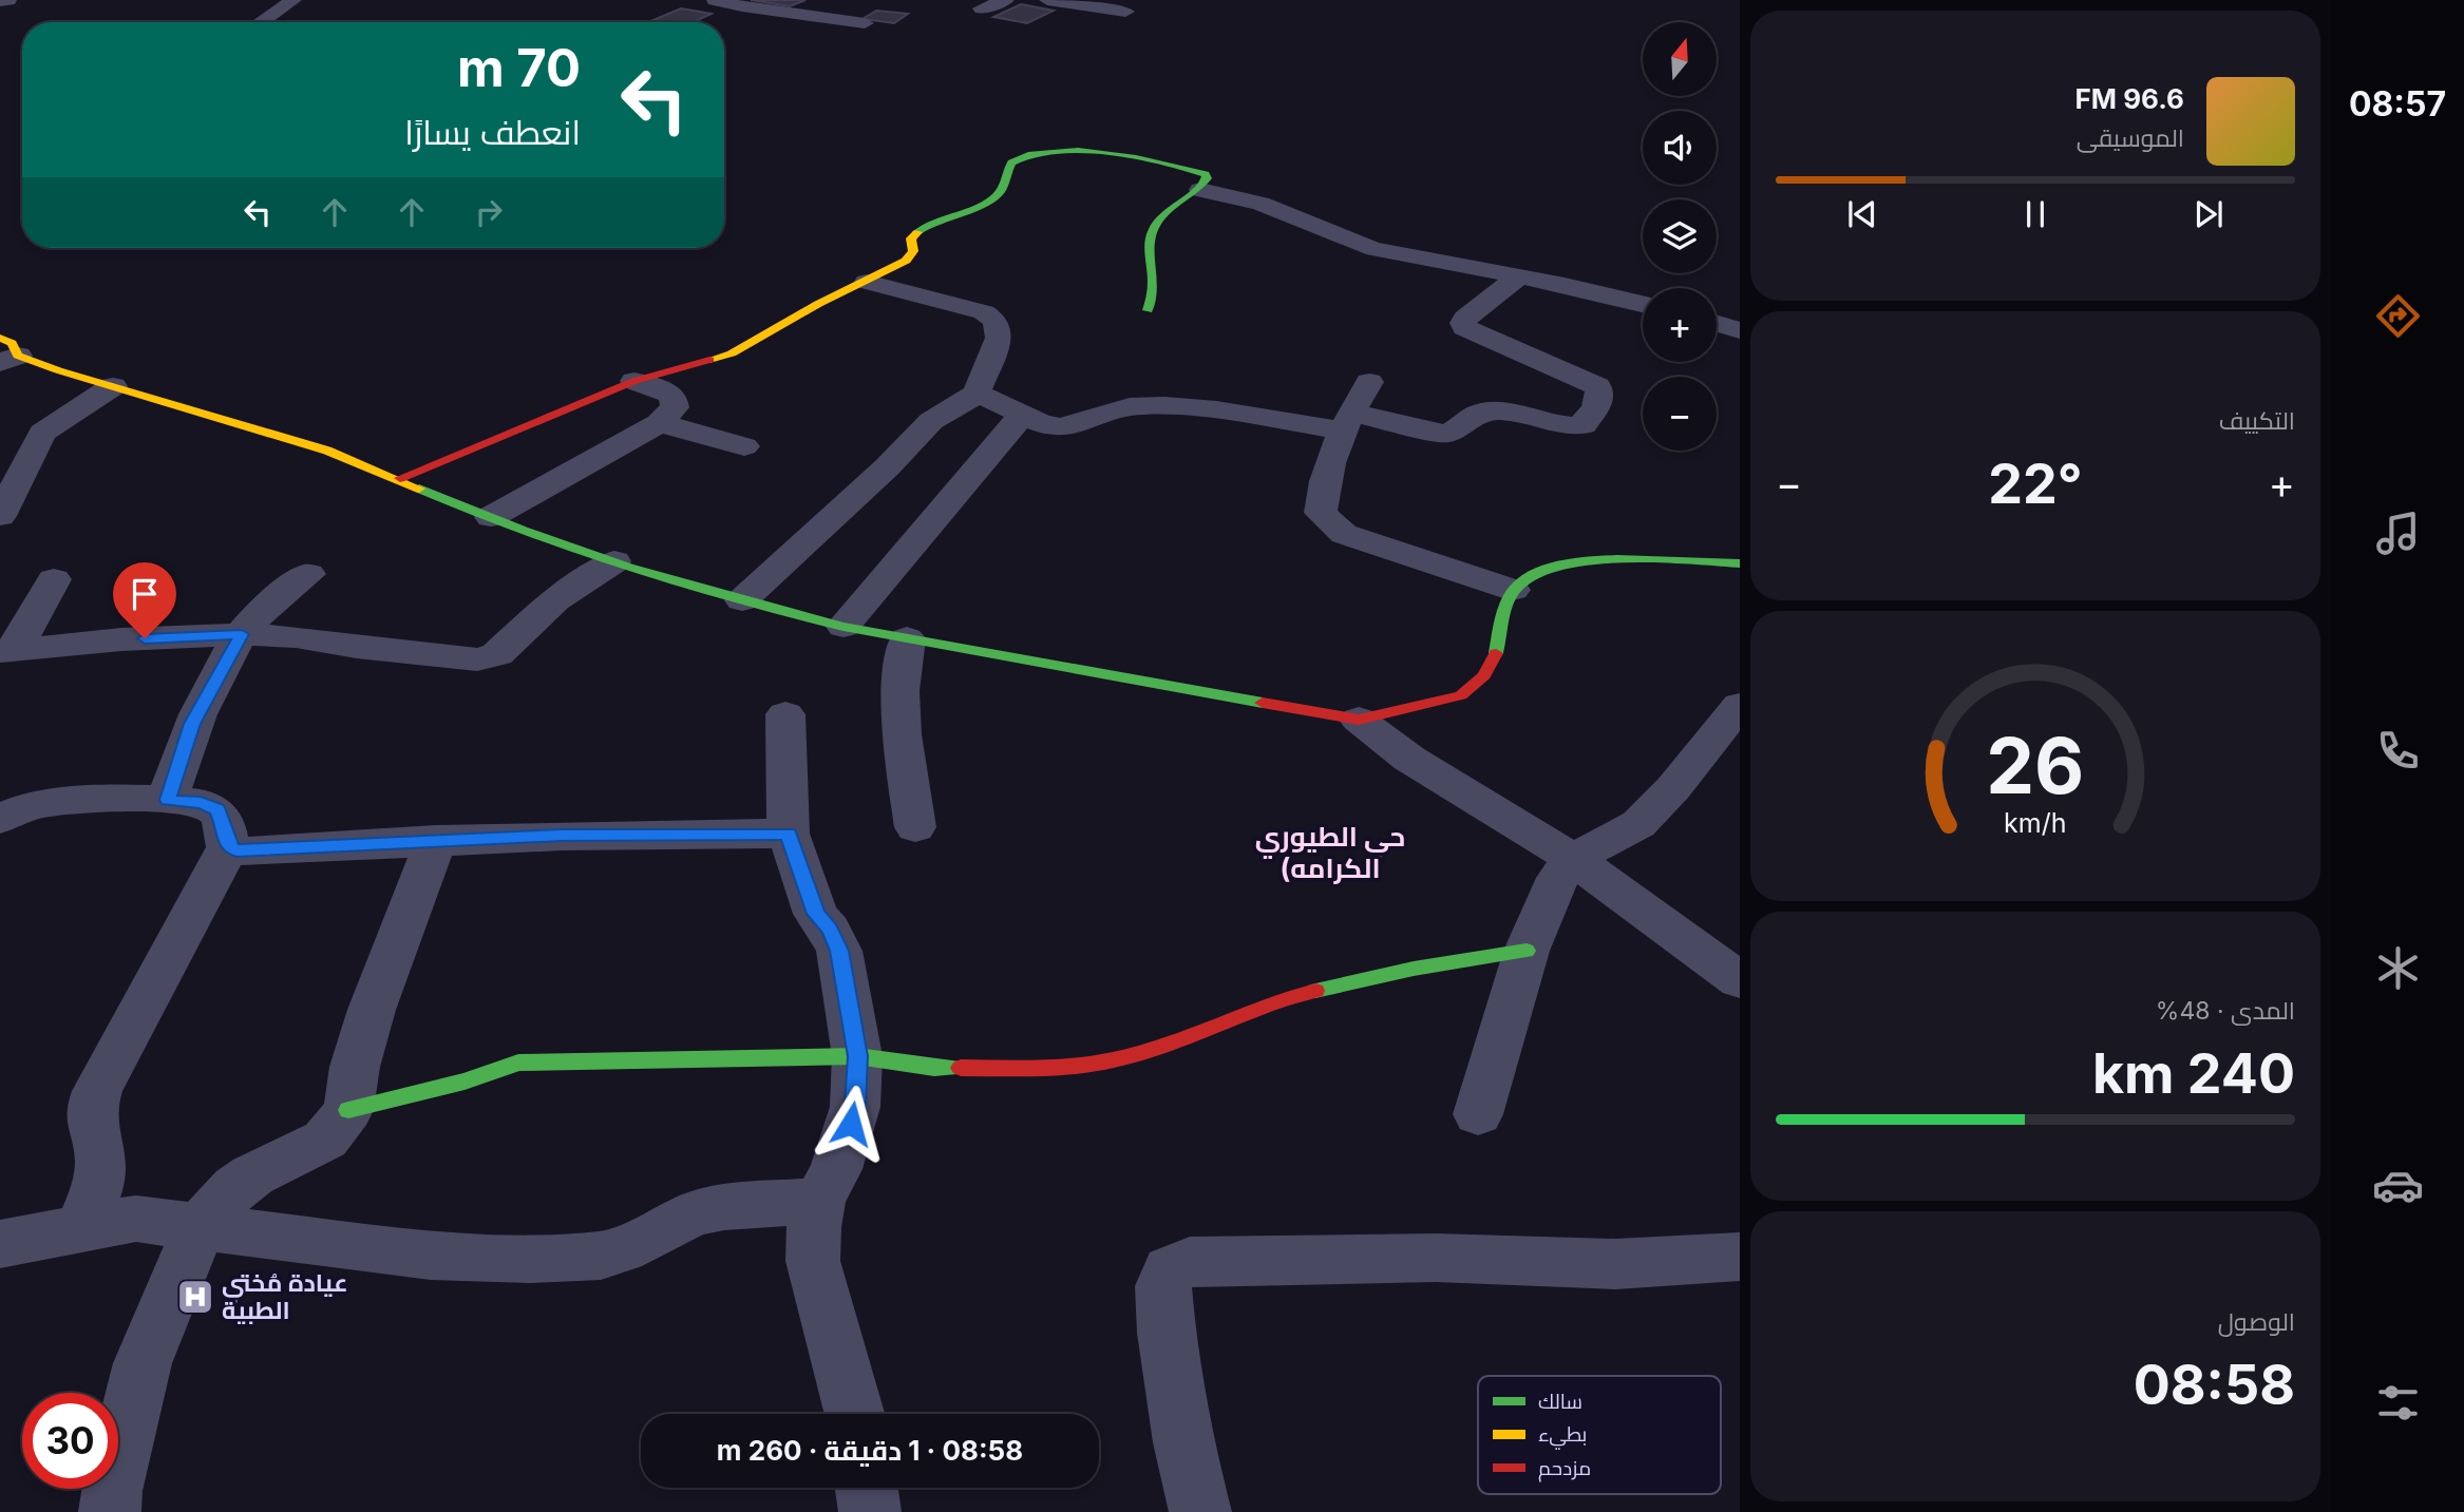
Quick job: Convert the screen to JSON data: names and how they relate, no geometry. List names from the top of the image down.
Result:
{
  "districts": ["حي الطيوري (الكرامه"],
  "places": {
    "hospital": ["عيادة مُختي الطبية"]
  },
  "legend": ["سالك", "بطيء", "مزدحم"],
  "north": "top",
  "page": {
    "tabs": "08:57",
    "map_buttons": ["+", "−"],
    "turn": ["70 m", "انعطف يسارًا"],
    "song": ["96.6 FM", "الموسيقى"],
    "tile": [
      "التكييف",
      ["المدى · 48%", "240 km"],
      ["الوصول", "08:58"]
    ],
    "heat": ["−", "22°", "+"],
    "limit": "30",
    "trip": "08:58 · 1 دقيقة · 260 m",
    "gauge": ["26", "km/h"]
  }
}
